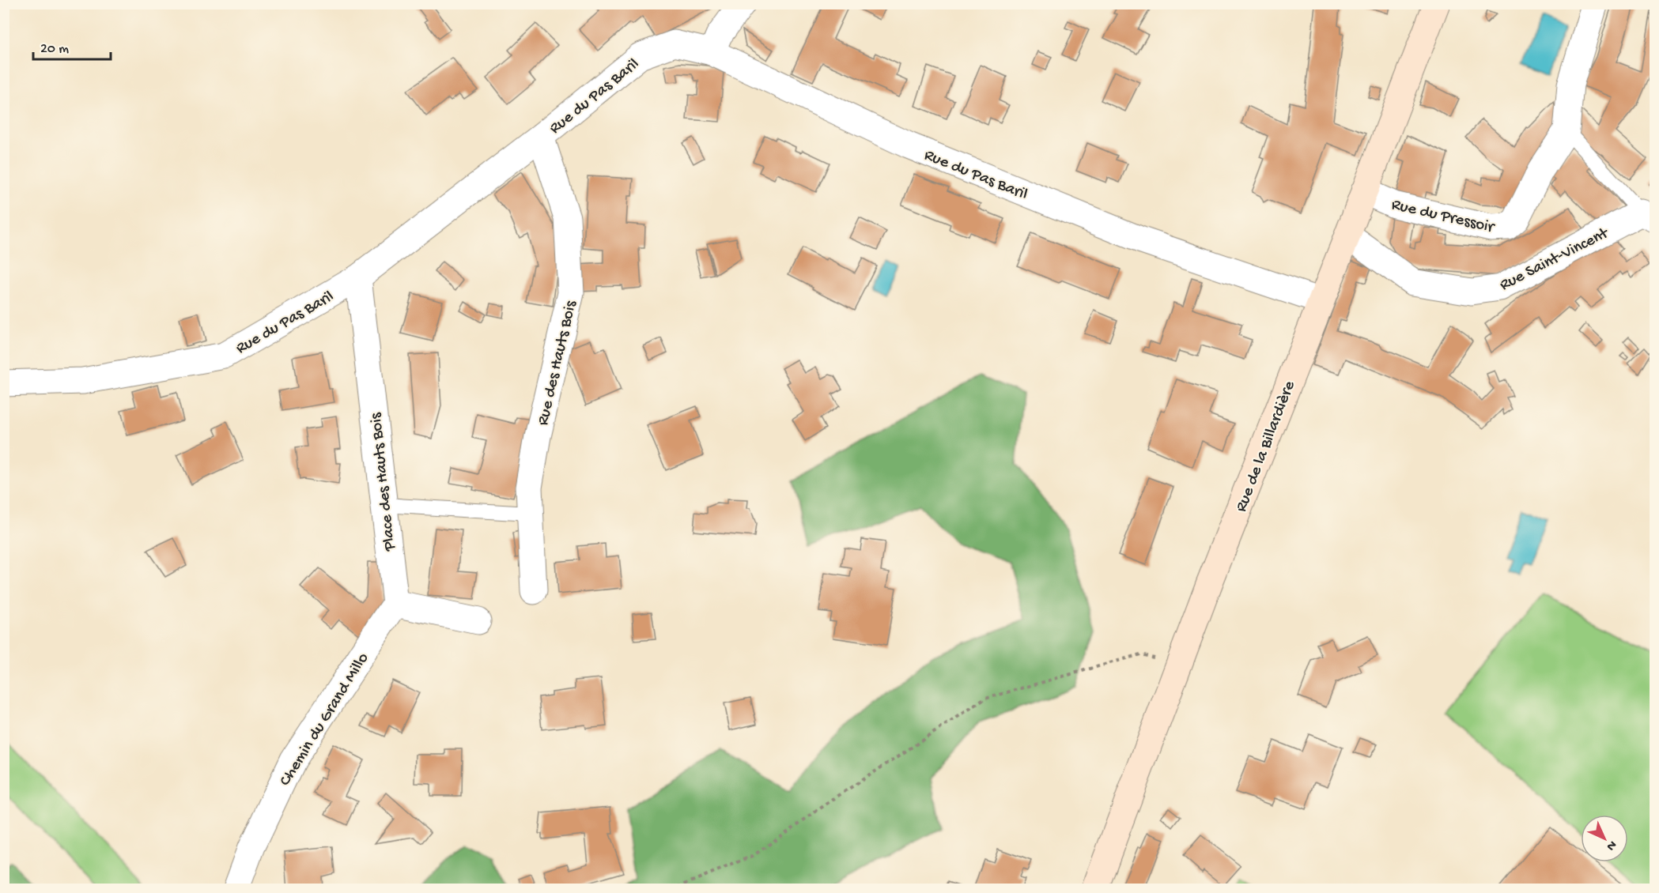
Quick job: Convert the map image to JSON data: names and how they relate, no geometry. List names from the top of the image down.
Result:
{
  "streets": {
    "street": [
      "Rue du Pas Baril",
      "Rue du Pressoir",
      "Rue Saint-Vincent",
      "Rue des Hauts Bois",
      "Rue de la Billardière",
      "Place des Hauts Bois",
      "Chemin du Grand Millo"
    ]
  },
  "crossings": [
    ["Rue du Pas Baril", "Rue des Hauts Bois"],
    ["Rue du Pas Baril", "Rue de la Billardière"],
    ["Rue du Pas Baril", "Place des Hauts Bois"],
    ["Rue du Pressoir", "Rue de la Billardière"],
    ["Rue Saint-Vincent", "Rue de la Billardière"],
    ["Place des Hauts Bois", "Chemin du Grand Millo"]
  ],
  "scale_bar": "20 m",
  "north": "bottom right"
}
